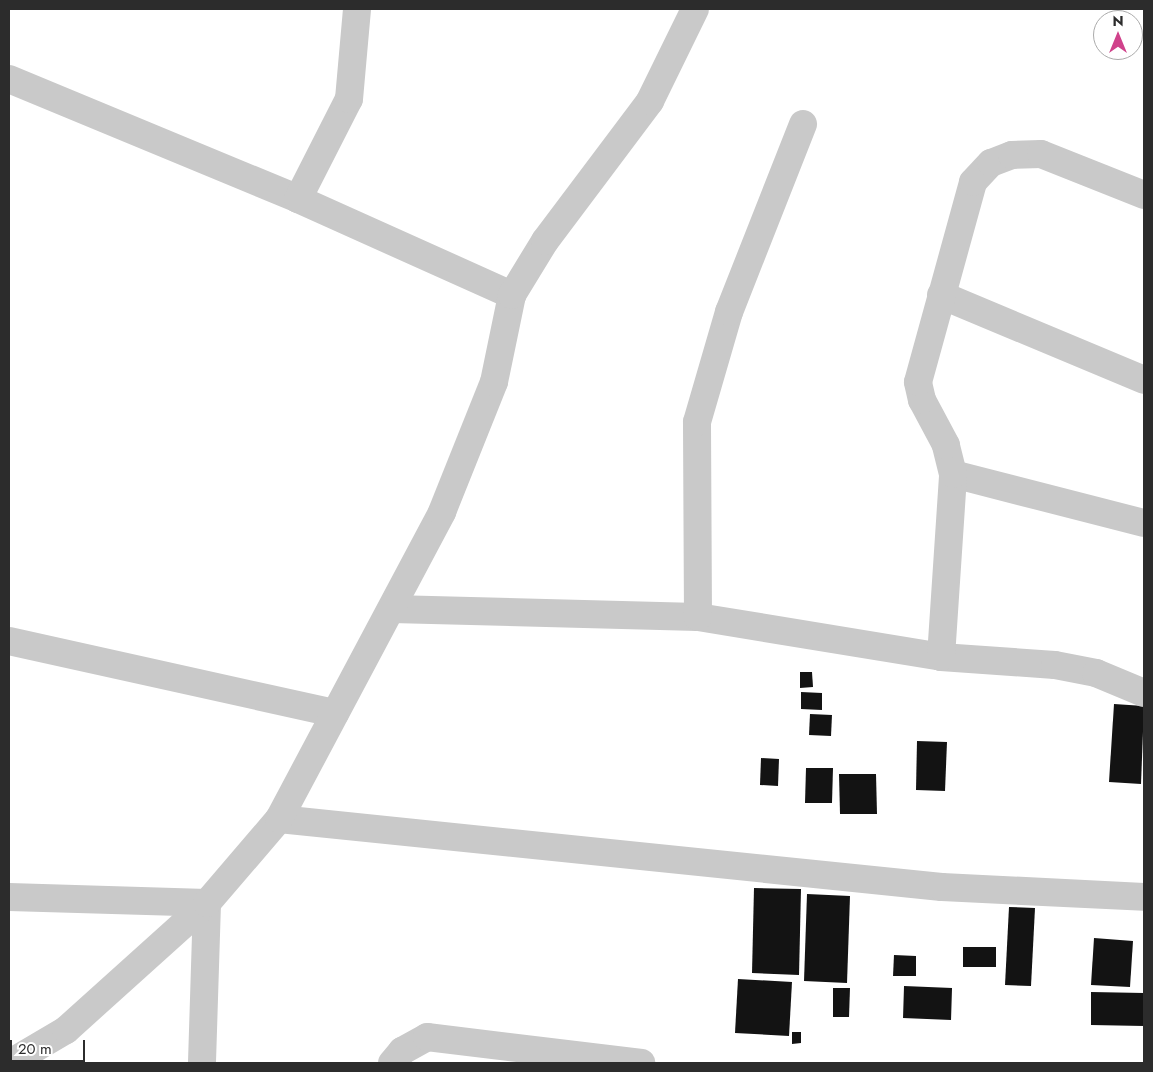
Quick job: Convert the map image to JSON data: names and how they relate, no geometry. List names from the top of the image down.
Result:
{
  "scale_bar": "20 m",
  "north": "top"
}
